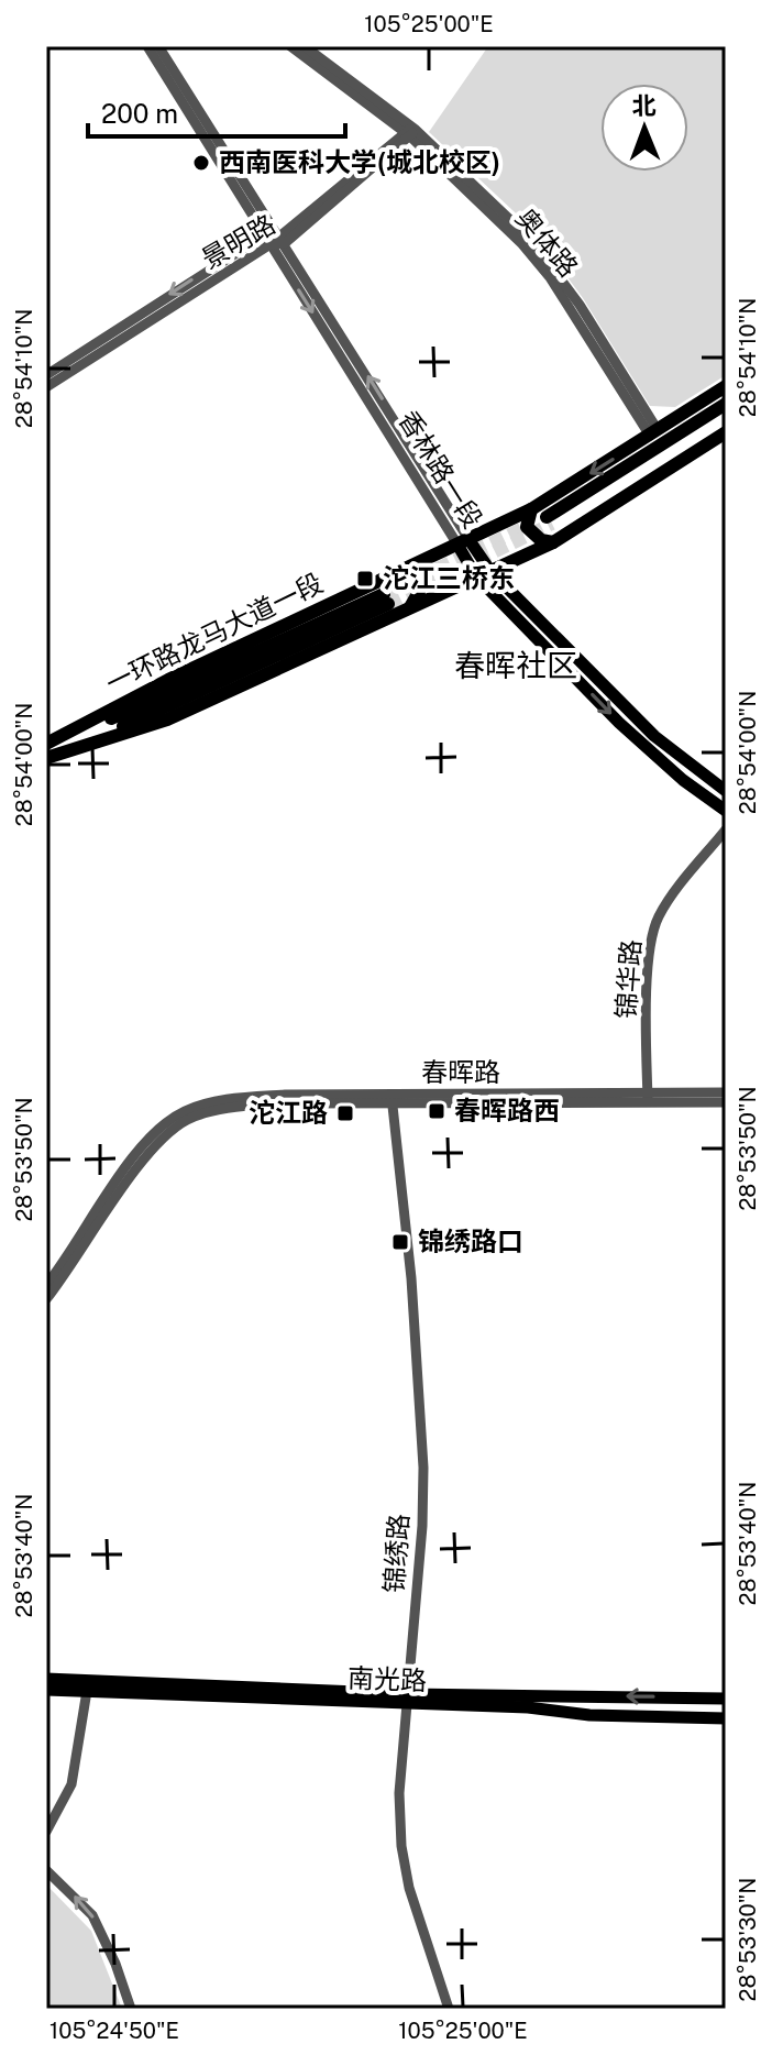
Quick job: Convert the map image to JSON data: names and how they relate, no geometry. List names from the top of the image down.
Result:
{
  "streets": {
    "highway": ["一环路龙马大道一段"],
    "main road": ["香林路一段", "南光路"],
    "street": [
      "景明路",
      "奥体路",
      "锦华路",
      "春晖路",
      "锦绣路"
    ]
  },
  "crossings": [
    ["景明路", "奥体路"],
    ["景明路", "香林路一段"],
    ["奥体路", "一环路龙马大道一段"],
    ["香林路一段", "一环路龙马大道一段"],
    ["锦华路", "春晖路"],
    ["春晖路", "锦绣路"],
    ["锦绣路", "南光路"]
  ],
  "districts": ["春晖社区"],
  "places": {
    "other": ["西南医科大学(城北校区)"],
    "transit": [
      "沱江三桥东",
      "春晖路西",
      "沱江路",
      "锦绣路口"
    ]
  },
  "scale_bar": "200 m",
  "north": "top",
  "coordinates": [
    "105°25'00\"E",
    "28°54'10\"N",
    "28°54'00\"N",
    "28°53'50\"N",
    "28°53'40\"N",
    "28°53'30\"N",
    "105°24'50\"E"
  ]
}
